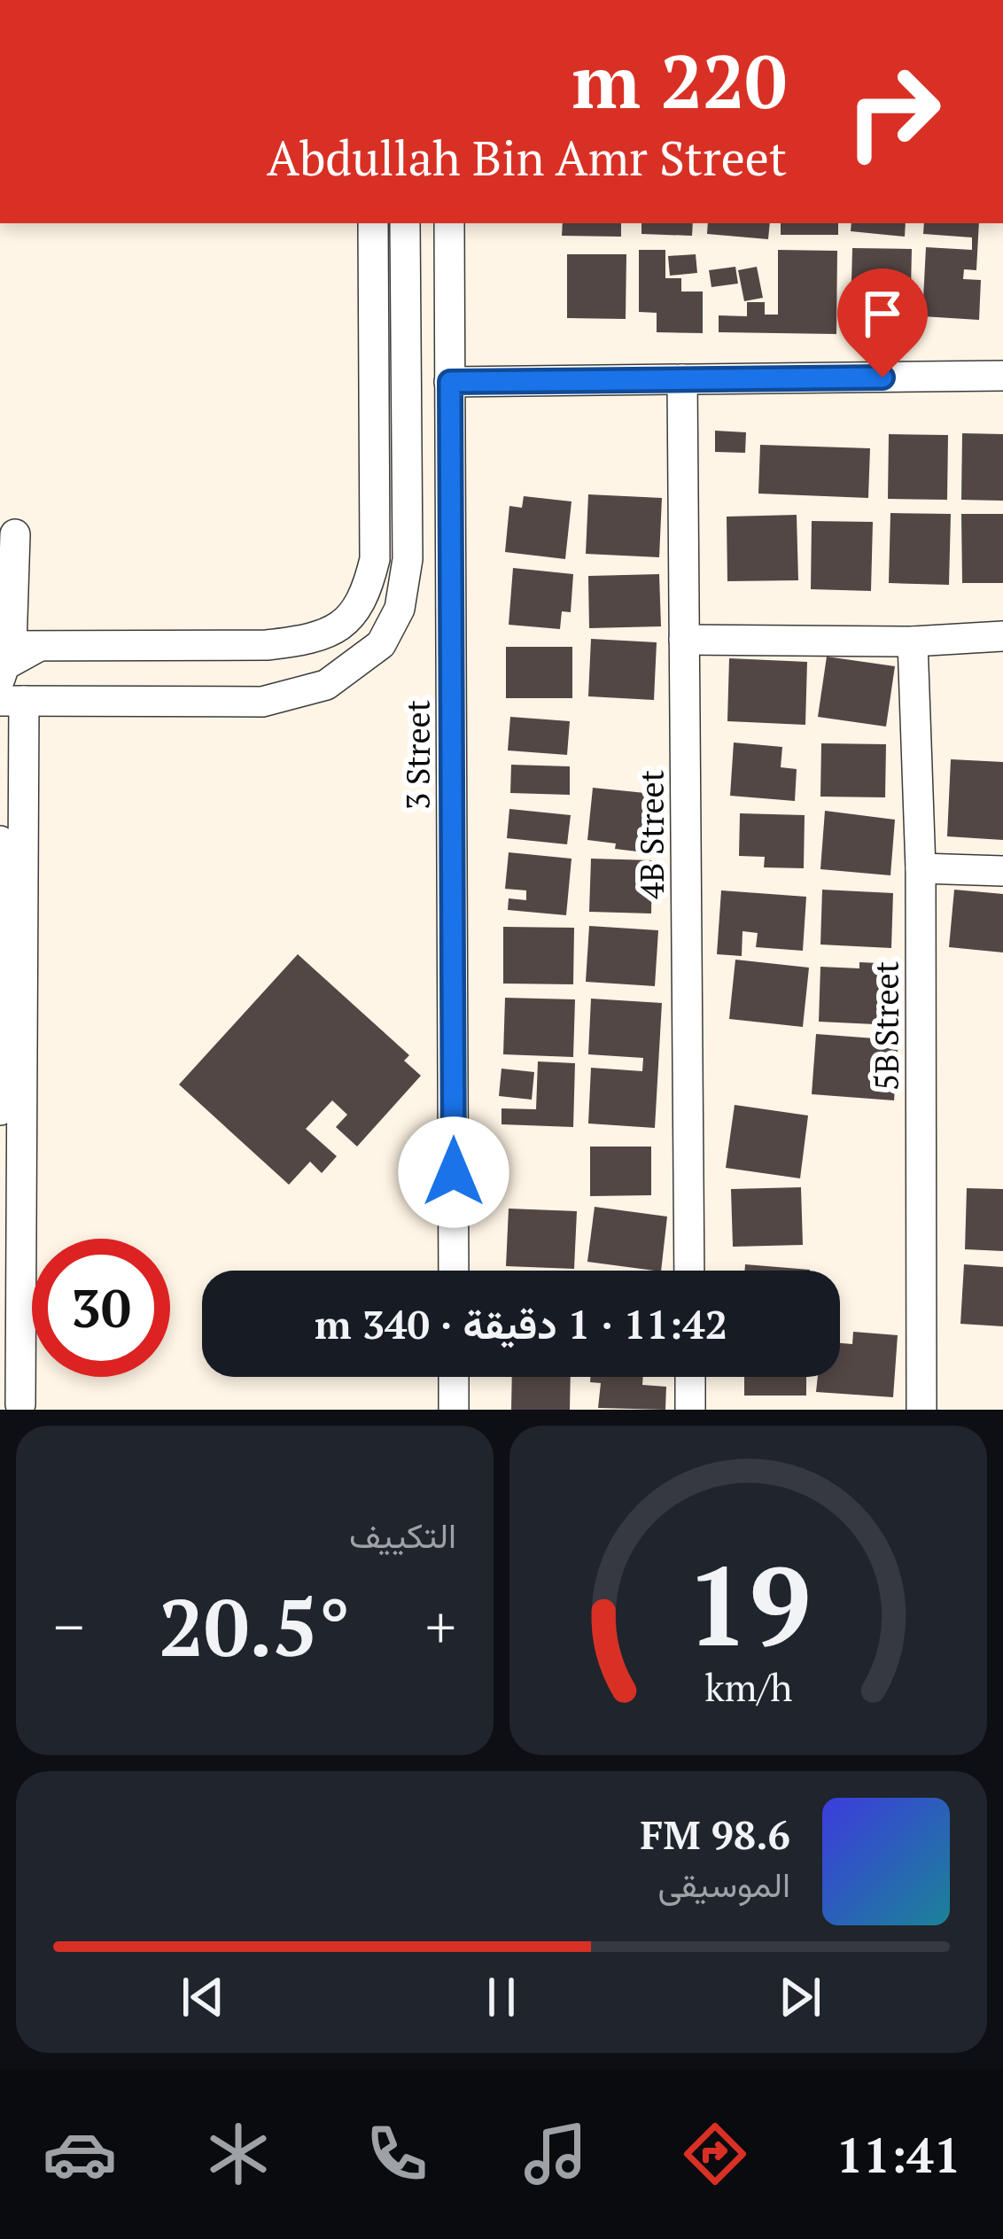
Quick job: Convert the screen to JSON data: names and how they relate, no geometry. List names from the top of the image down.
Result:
{
  "streets": {
    "street": ["3 Street", "4B Street", "5B Street"]
  },
  "page": {
    "turn": ["220 m", "Abdullah Bin Amr Street"],
    "limit": "30",
    "trip": "11:42 · 1 دقيقة · 340 m",
    "tile": "التكييف",
    "heat": ["−", "20.5°", "+"],
    "song": ["98.6 FM", "الموسيقى"],
    "tabs": "11:41",
    "gauge": ["19", "km/h"]
  }
}
